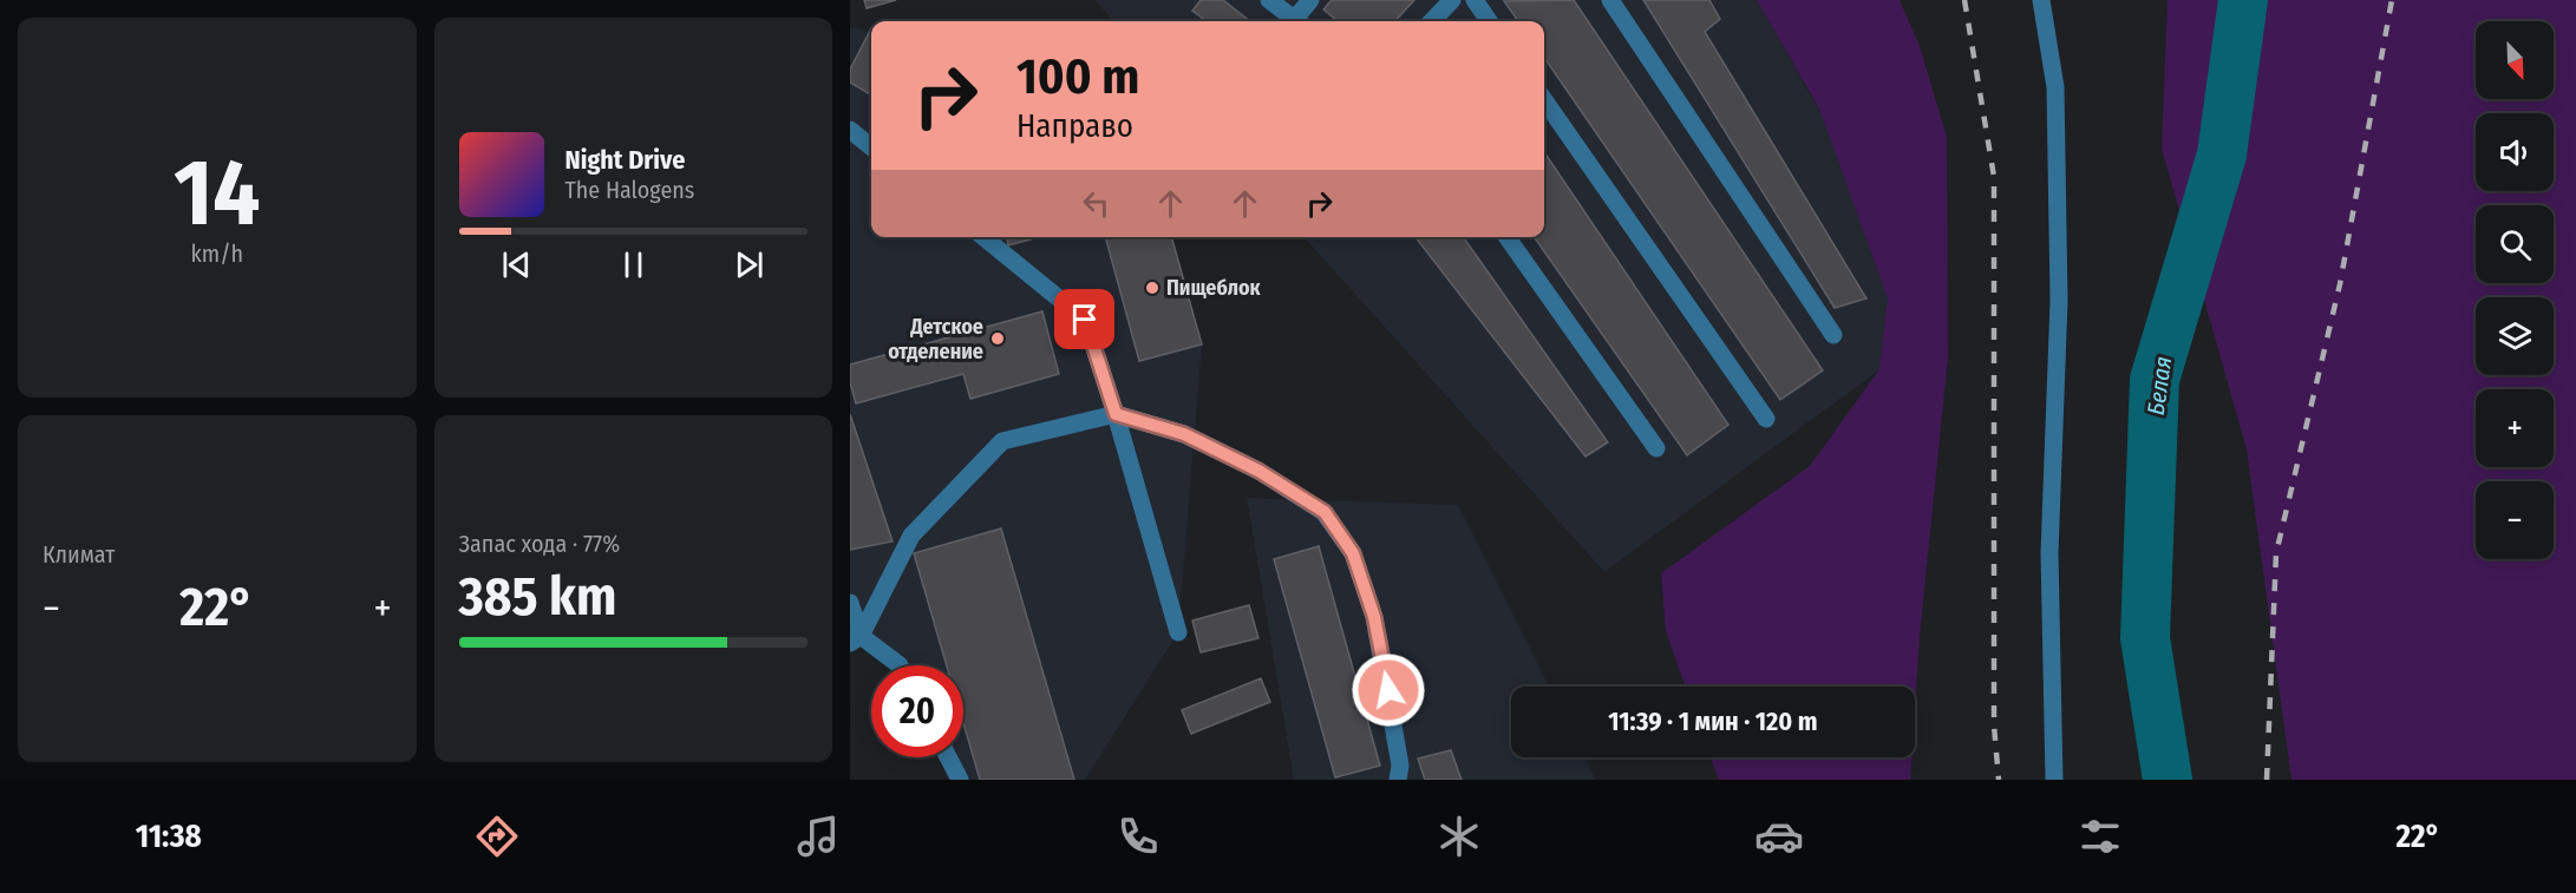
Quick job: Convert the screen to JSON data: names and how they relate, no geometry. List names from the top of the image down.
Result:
{
  "water": ["Белая"],
  "places": ["Пищеблок", "Детское отделение"],
  "north": "bottom right",
  "page": {
    "tile": [
      ["14", "km/h"],
      "Климат",
      ["Запас хода · 77%", "385 km"]
    ],
    "map_buttons": ["+", "−"],
    "turn": ["100 m", "Направо"],
    "song": ["Night Drive", "The Halogens"],
    "heat": ["−", "22°", "+"],
    "limit": "20",
    "trip": "11:39 · 1 мин · 120 m",
    "tabs": ["11:38", "22°"]
  }
}
